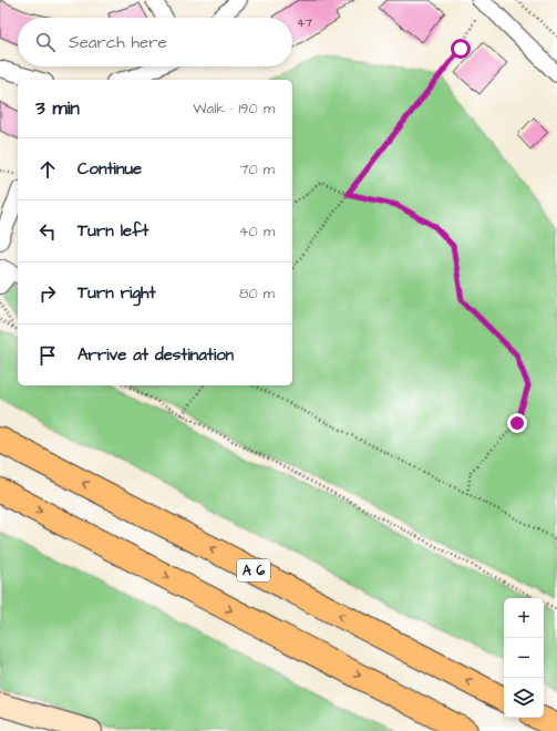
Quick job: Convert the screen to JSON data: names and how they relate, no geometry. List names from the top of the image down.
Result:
{
  "streets": {
    "highway": ["A 6"]
  },
  "house_numbers": ["47"],
  "page": {
    "search": "Search here",
    "heading": ["3 min", "Walk · 190 m"],
    "list": [
      ["Continue", "70 m"],
      ["Turn left", "40 m"],
      ["Turn right", "80 m"],
      "Arrive at destination"
    ],
    "map_buttons": ["+", "−"]
  }
}
